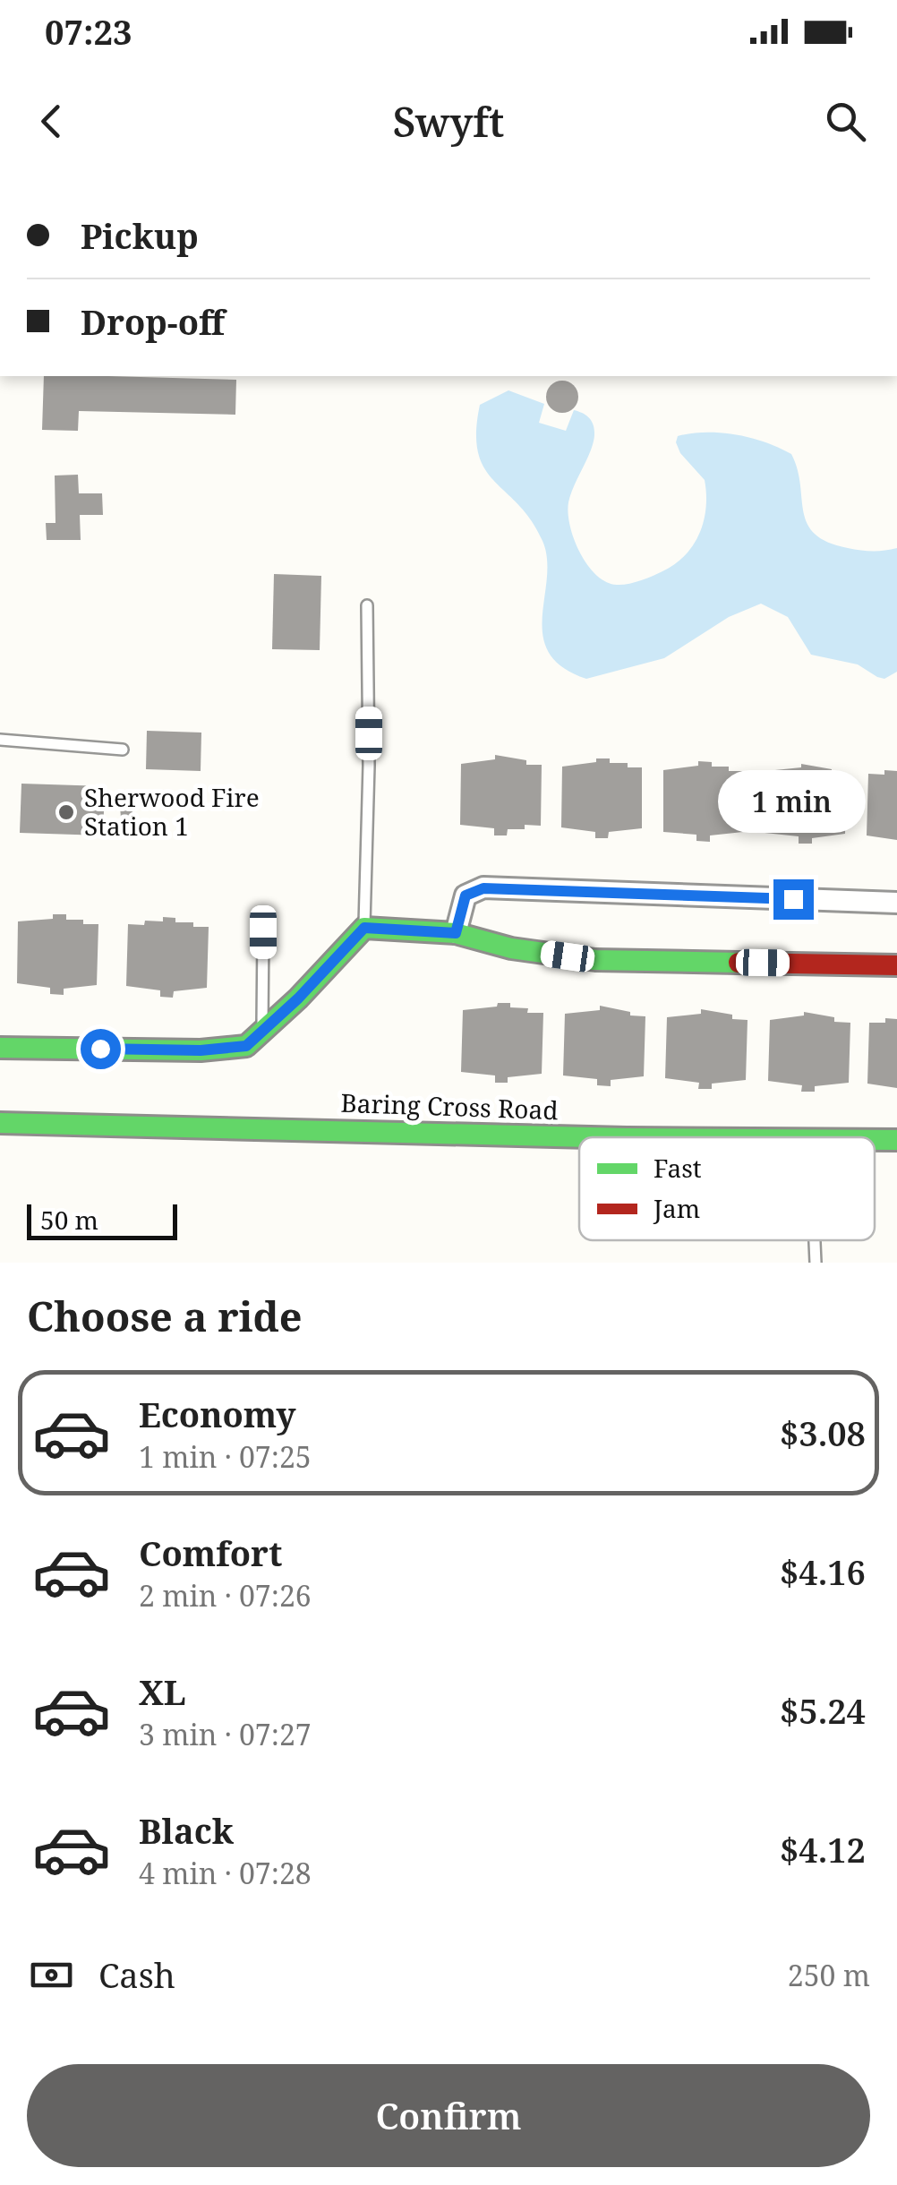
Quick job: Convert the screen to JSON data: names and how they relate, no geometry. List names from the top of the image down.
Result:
{
  "streets": {
    "street": ["Baring Cross Road"]
  },
  "places": ["Sherwood Fire Station 1"],
  "legend": ["Fast", "Jam"],
  "scale_bar": "50 m",
  "page": {
    "status": "07:23",
    "header": "Swyft",
    "banner": ["Pickup", "Drop-off"],
    "bubble": "1 min",
    "scale": "50 m",
    "heading": "Choose a ride",
    "list": [
      {
        "name": "Economy",
        "note": "1 min · 07:25",
        "value": "$3.08"
      },
      {
        "name": "Comfort",
        "note": "2 min · 07:26",
        "value": "$4.16"
      },
      {
        "name": "XL",
        "note": "3 min · 07:27",
        "value": "$5.24"
      },
      {
        "name": "Black",
        "note": "4 min · 07:28",
        "value": "$4.12"
      }
    ],
    "pay": ["Cash", "250 m"],
    "buttons": "Confirm"
  }
}
